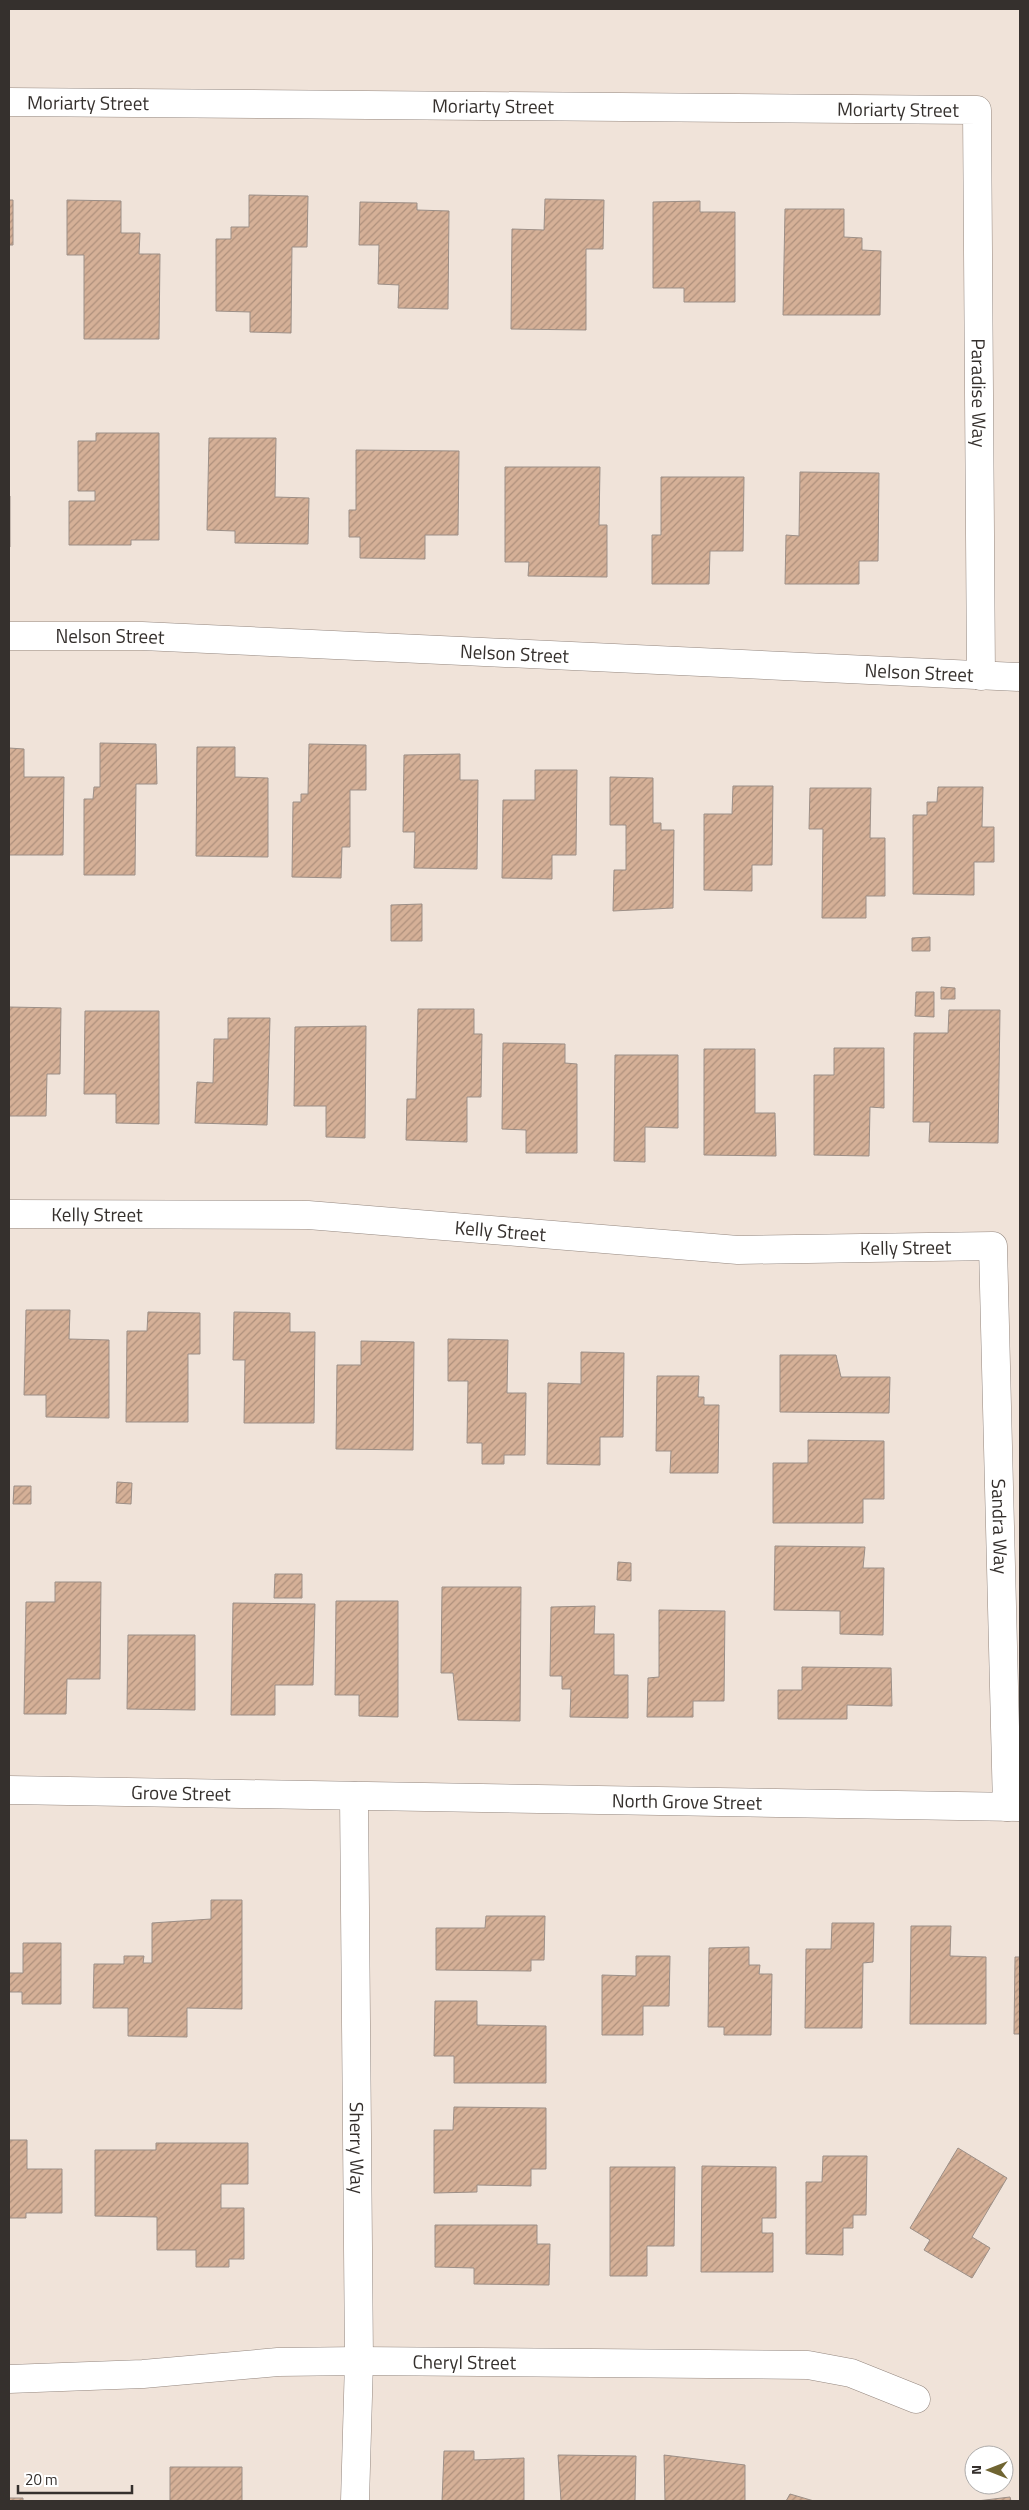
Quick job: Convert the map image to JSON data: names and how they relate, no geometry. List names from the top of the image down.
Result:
{
  "streets": {
    "street": [
      "Moriarty Street",
      "Paradise Way",
      "Nelson Street",
      "Kelly Street",
      "Sandra Way",
      "Grove Street",
      "North Grove Street",
      "Sherry Way",
      "Cheryl Street"
    ]
  },
  "crossings": [
    ["Moriarty Street", "Paradise Way"],
    ["Paradise Way", "Nelson Street"],
    ["Kelly Street", "Sandra Way"],
    ["Sandra Way", "North Grove Street"],
    ["Grove Street", "North Grove Street"],
    ["Grove Street", "Sherry Way"],
    ["North Grove Street", "Sherry Way"],
    ["Sherry Way", "Cheryl Street"]
  ],
  "scale_bar": "20 m",
  "north": "left"
}
